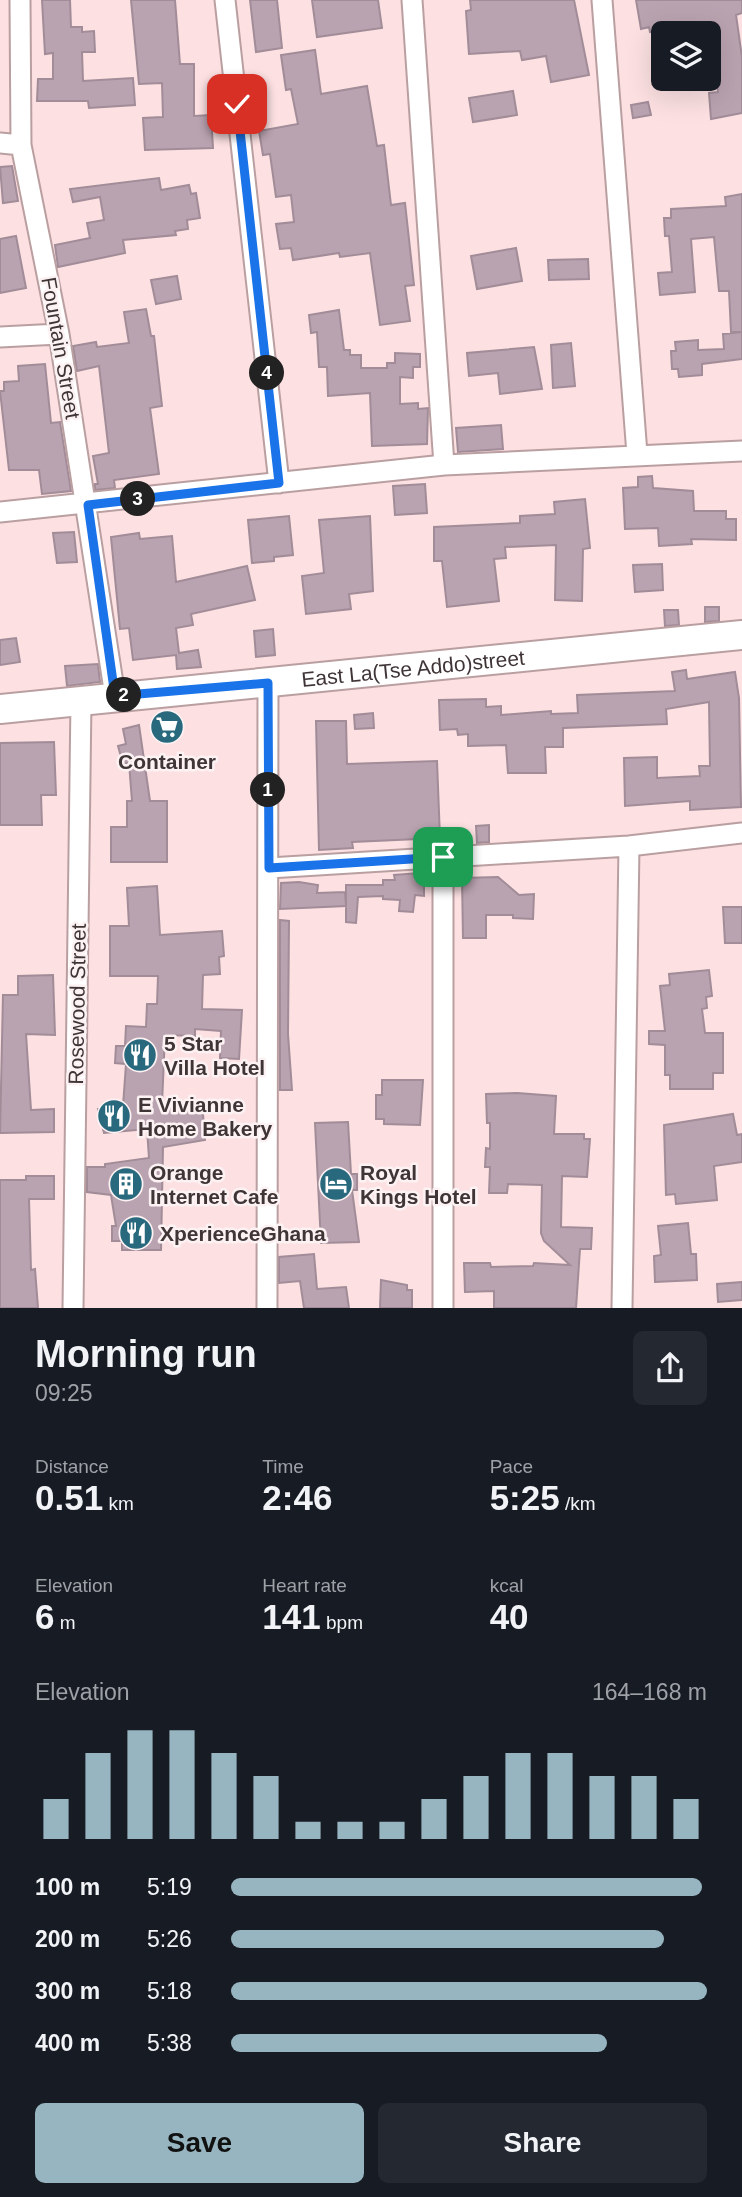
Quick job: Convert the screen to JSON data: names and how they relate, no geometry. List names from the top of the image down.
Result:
{
  "streets": {
    "street": ["Fountain Street", "East La(Tse Addo)street", "Rosewood Street"]
  },
  "crossings": [
    ["Fountain Street", "East La(Tse Addo)street"],
    ["East La(Tse Addo)street", "Rosewood Street"]
  ],
  "places": {
    "supermarket": ["Container"],
    "restaurant": ["5 Star Villa Hotel", "E Vivianne Home Bakery", "XperienceGhana"],
    "building": ["Orange Internet Cafe"],
    "hotel": ["Royal Kings Hotel"]
  },
  "page": {
    "pins": [
      "4",
      "3",
      "2",
      "1"
    ],
    "heading": ["Morning run", "09:25"],
    "stats": [
      ["Distance", "0.51 km"],
      ["Time", "2:46"],
      ["Pace", "5:25 /km"],
      ["Elevation", "6 m"],
      ["Heart rate", "141 bpm"],
      ["kcal", "40"]
    ],
    "chart": ["Elevation", "164–168 m"],
    "list": [
      {
        "name": "100 m",
        "note": "5:19"
      },
      {
        "name": "200 m",
        "note": "5:26"
      },
      {
        "name": "300 m",
        "note": "5:18"
      },
      {
        "name": "400 m",
        "note": "5:38"
      }
    ],
    "buttons": ["Save", "Share"]
  }
}
